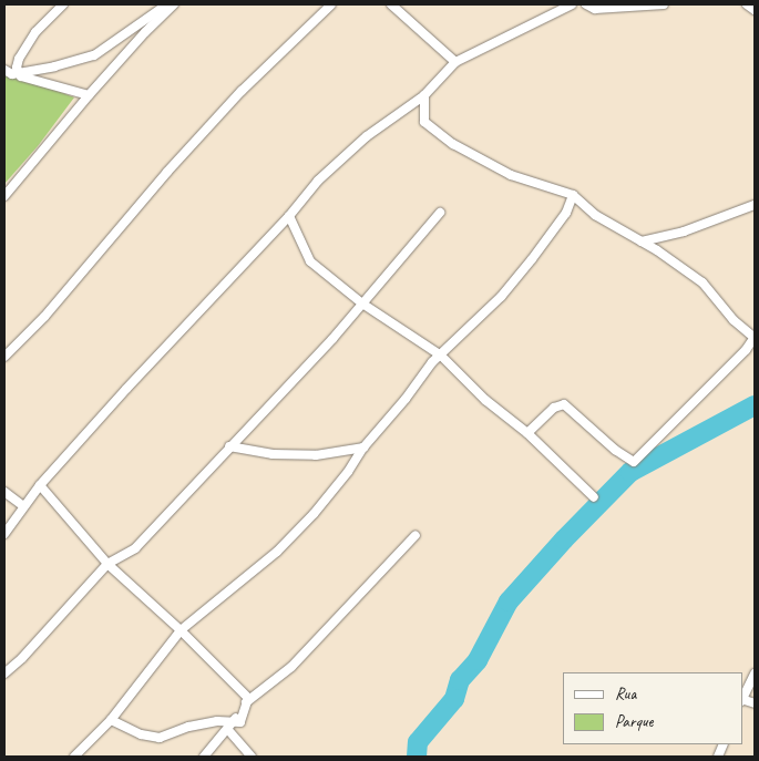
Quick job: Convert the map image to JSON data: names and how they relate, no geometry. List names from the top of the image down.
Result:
{
  "legend": ["Rua", "Parque"]
}
